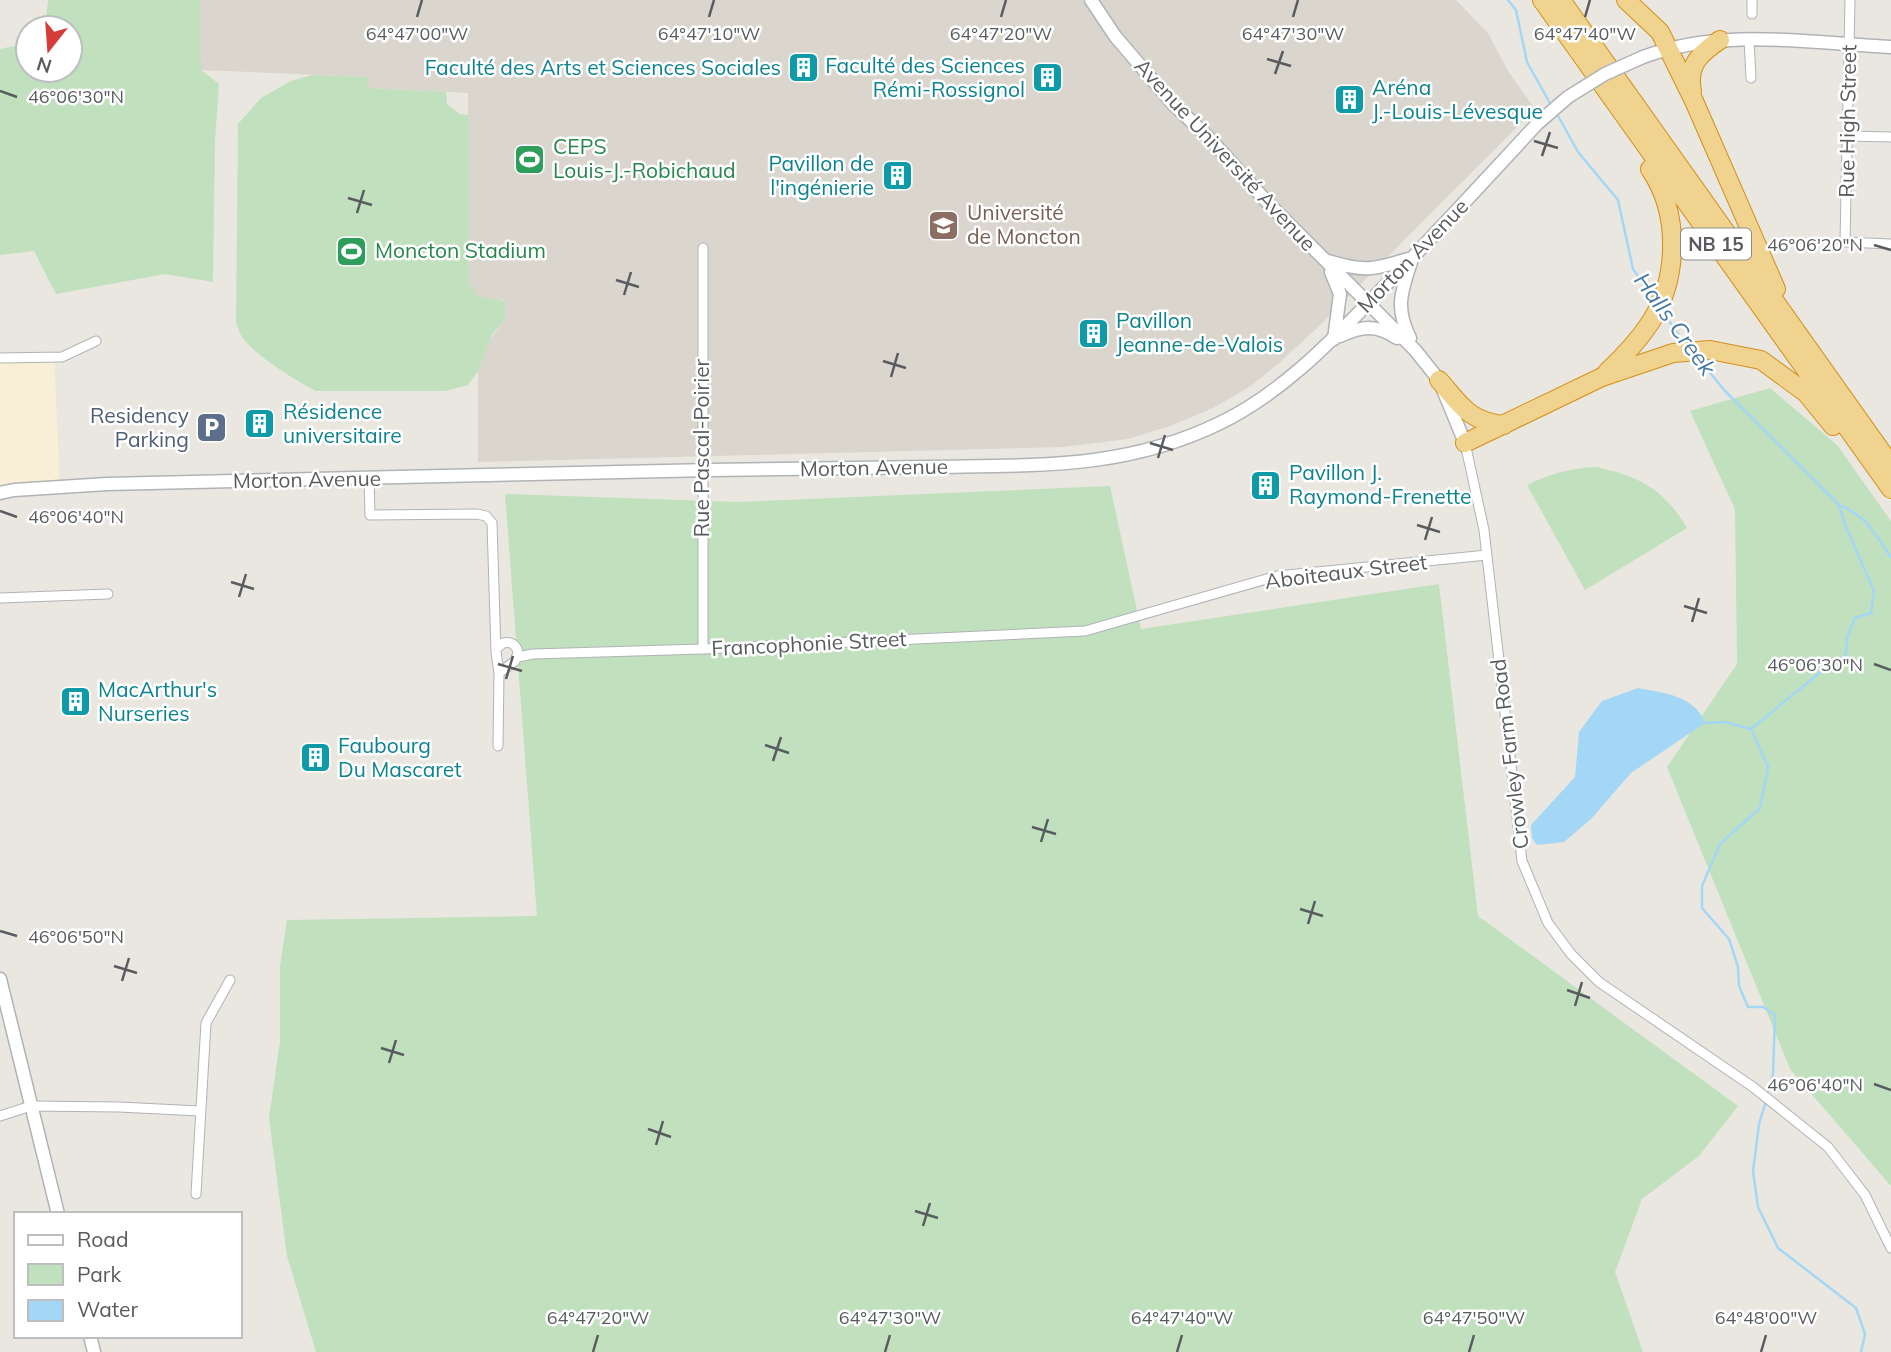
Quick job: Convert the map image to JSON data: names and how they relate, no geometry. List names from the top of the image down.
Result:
{
  "streets": {
    "highway": ["NB 15"],
    "street": [
      "Rue High Street",
      "Avenue Université Avenue",
      "Morton Avenue",
      "Rue Pascal-Poirier",
      "Aboiteaux Street",
      "Francophonie Street",
      "Crowley Farm Road"
    ]
  },
  "crossings": [
    ["Rue High Street", "Morton Avenue"],
    ["Avenue Université Avenue", "Morton Avenue"],
    ["Avenue Université Avenue", "Crowley Farm Road"],
    ["Morton Avenue", "Rue Pascal-Poirier"],
    ["Morton Avenue", "Crowley Farm Road"],
    ["Rue Pascal-Poirier", "Francophonie Street"],
    ["Aboiteaux Street", "Francophonie Street"],
    ["Aboiteaux Street", "Crowley Farm Road"]
  ],
  "water": ["Halls Creek"],
  "places": {
    "building": [
      "Faculté des Arts et Sciences Sociales",
      "Faculté des Sciences Rémi-Rossignol",
      "Aréna J.-Louis-Lévesque",
      "Pavillon de l'ingénierie",
      "Pavillon Jeanne-de-Valois",
      "Résidence universitaire",
      "Pavillon J. Raymond-Frenette",
      "MacArthur's Nurseries",
      "Faubourg Du Mascaret"
    ],
    "sports": ["CEPS Louis-J.-Robichaud", "Moncton Stadium"],
    "school or university": ["Université de Moncton"],
    "parking": ["Residency Parking"]
  },
  "legend": ["Road", "Park", "Water"],
  "north": "bottom",
  "coordinates": [
    "64°47'00\"W",
    "64°47'10\"W",
    "64°47'20\"W",
    "64°47'30\"W",
    "64°47'40\"W",
    "46°06'30\"N",
    "46°06'20\"N",
    "46°06'40\"N",
    "46°06'50\"N",
    "64°47'50\"W",
    "64°48'00\"W"
  ]
}
